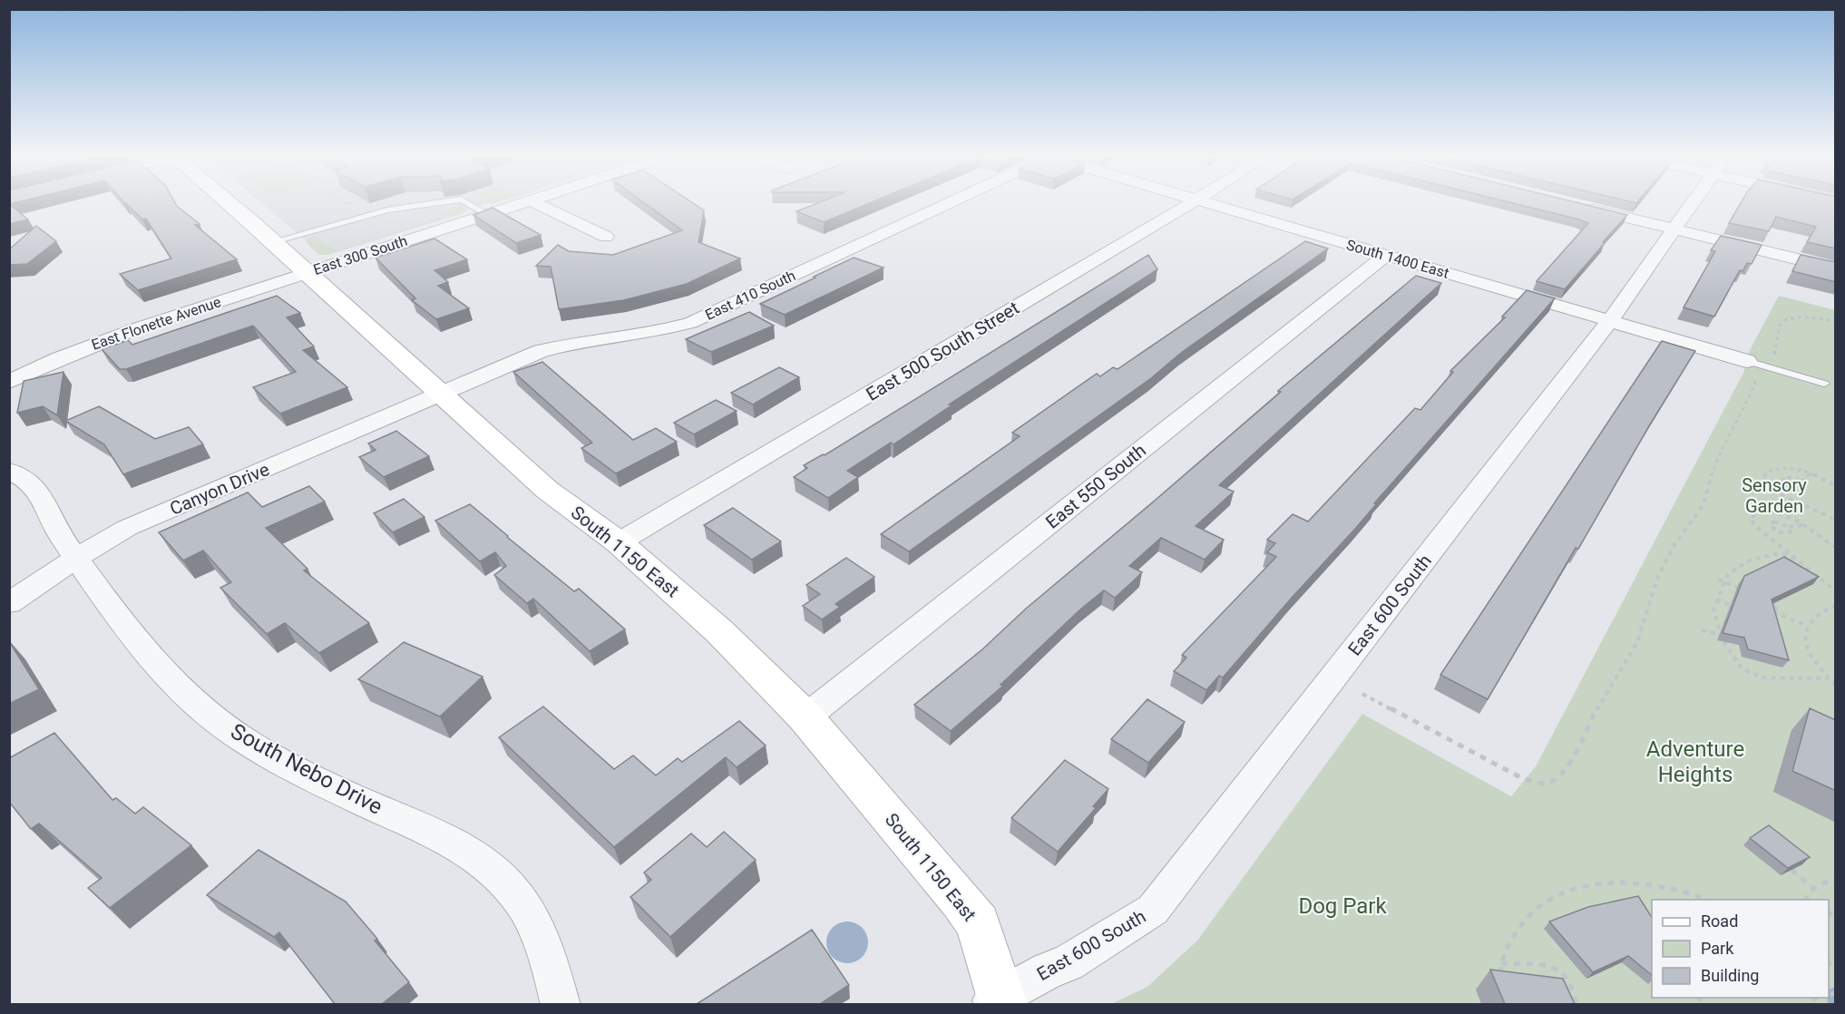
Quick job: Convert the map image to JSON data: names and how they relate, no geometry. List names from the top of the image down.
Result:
{
  "streets": {
    "street": [
      "East 300 South",
      "South 1400 East",
      "East 410 South",
      "East Flonette Avenue",
      "East 500 South Street",
      "East 550 South",
      "Canyon Drive",
      "South 1150 East",
      "East 600 South",
      "South Nebo Drive"
    ]
  },
  "crossings": [
    ["East 300 South", "East Flonette Avenue"],
    ["East 300 South", "South 1150 East"],
    ["South 1400 East", "East 550 South"],
    ["South 1400 East", "East 600 South"],
    ["East 410 South", "Canyon Drive"],
    ["East 410 South", "South 1150 East"],
    ["East Flonette Avenue", "South 1150 East"],
    ["East 500 South Street", "South 1150 East"],
    ["East 550 South", "South 1150 East"],
    ["Canyon Drive", "South 1150 East"],
    ["Canyon Drive", "South Nebo Drive"],
    ["South 1150 East", "East 600 South"]
  ],
  "parks": ["Sensory Garden", "Adventure Heights", "Dog Park"],
  "legend": ["Road", "Park", "Building"]
}
